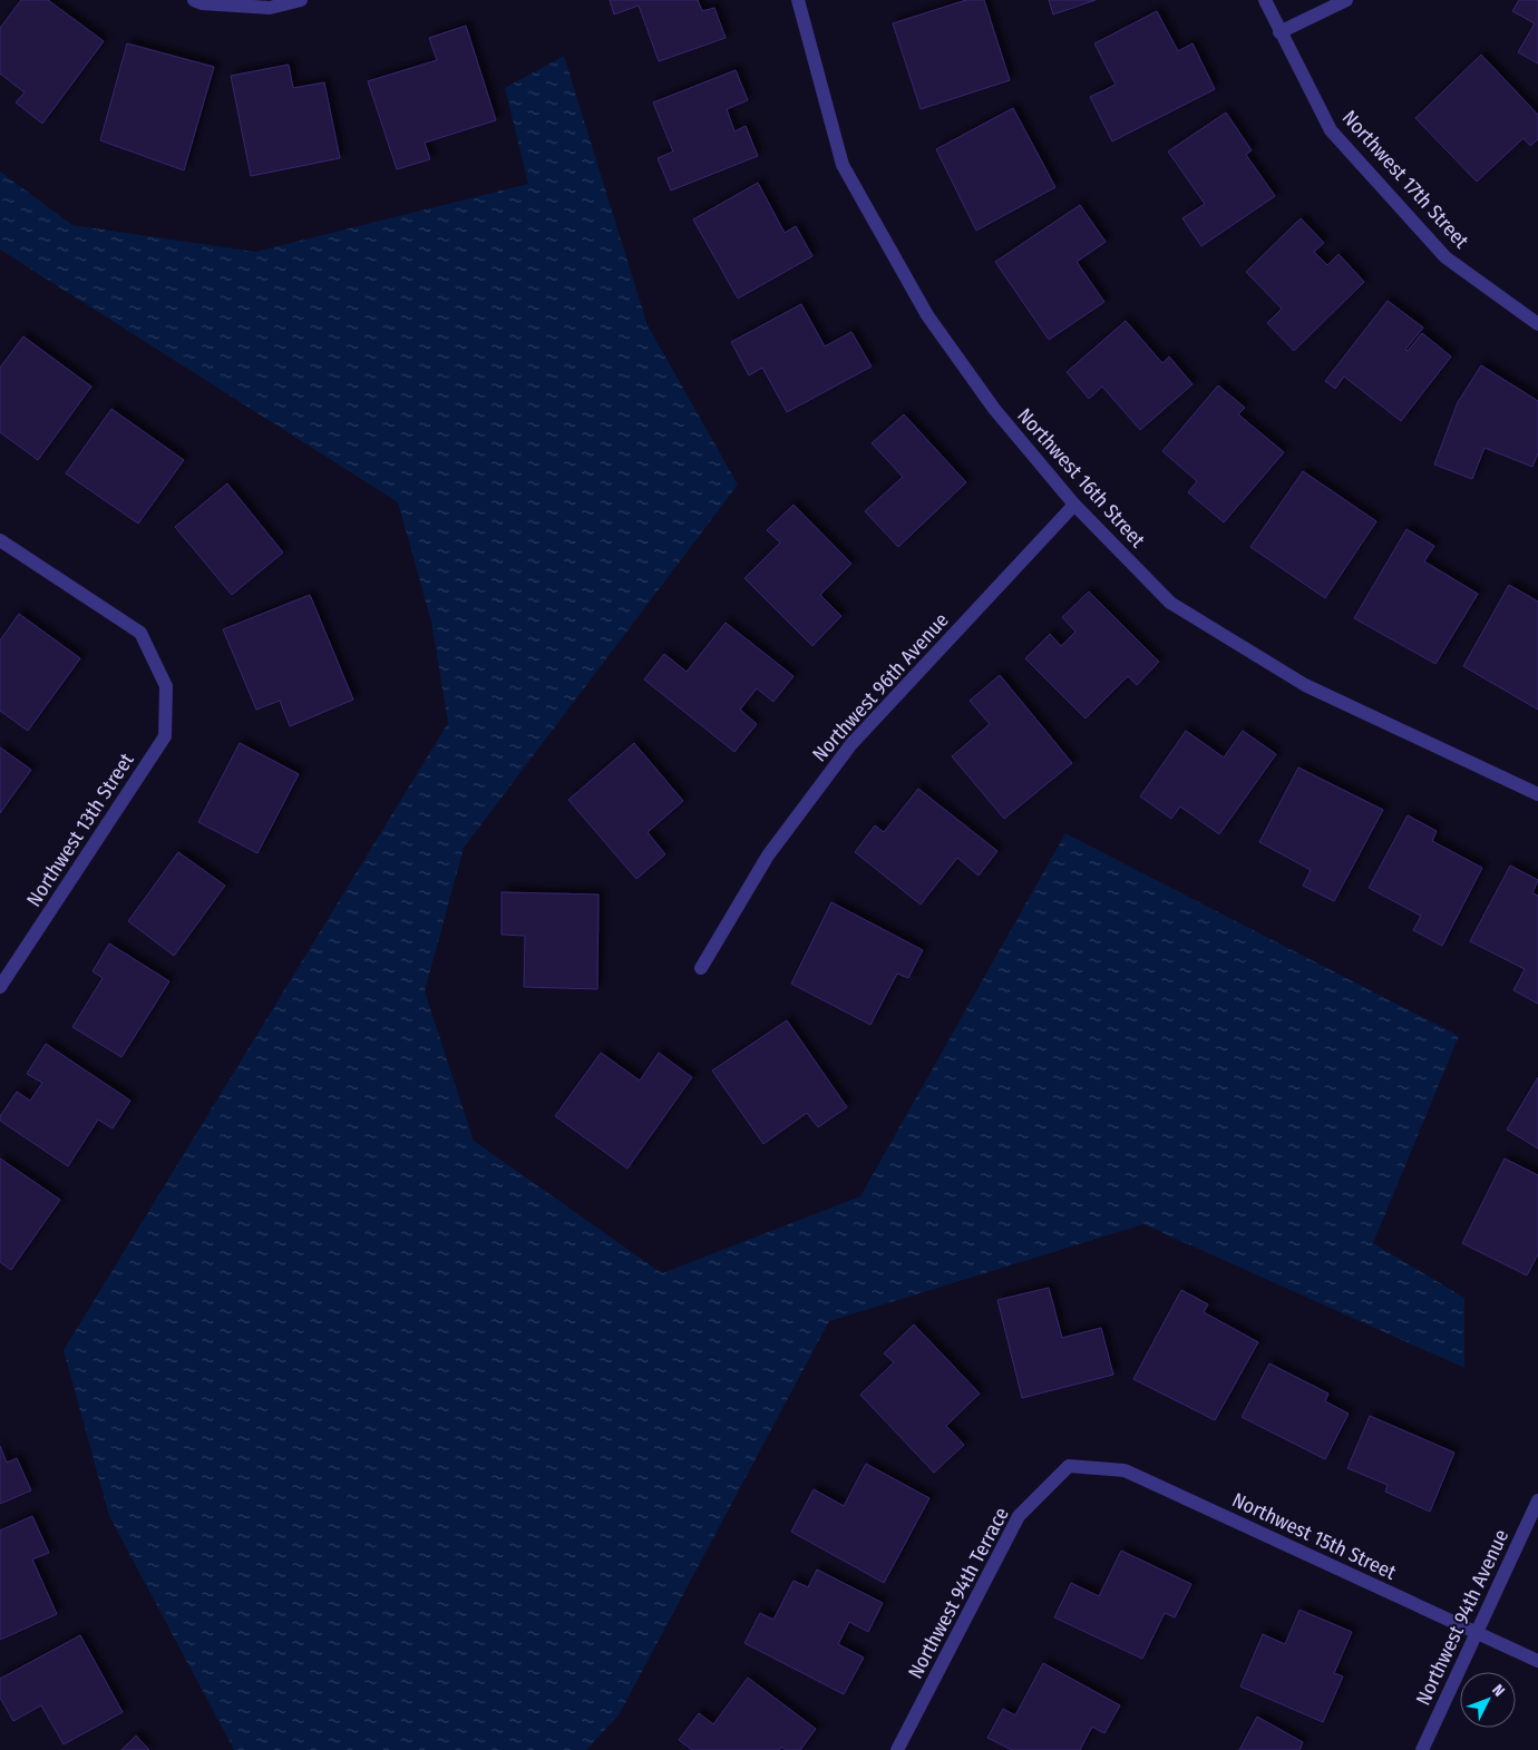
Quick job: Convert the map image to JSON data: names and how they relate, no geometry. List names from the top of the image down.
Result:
{
  "streets": {
    "street": [
      "Northwest 17th Street",
      "Northwest 16th Street",
      "Northwest 96th Avenue",
      "Northwest 13th Street",
      "Northwest 15th Street",
      "Northwest 94th Terrace",
      "Northwest 94th Avenue"
    ]
  },
  "crossings": [
    ["Northwest 16th Street", "Northwest 96th Avenue"],
    ["Northwest 15th Street", "Northwest 94th Terrace"],
    ["Northwest 15th Street", "Northwest 94th Avenue"]
  ],
  "north": "top right"
}
